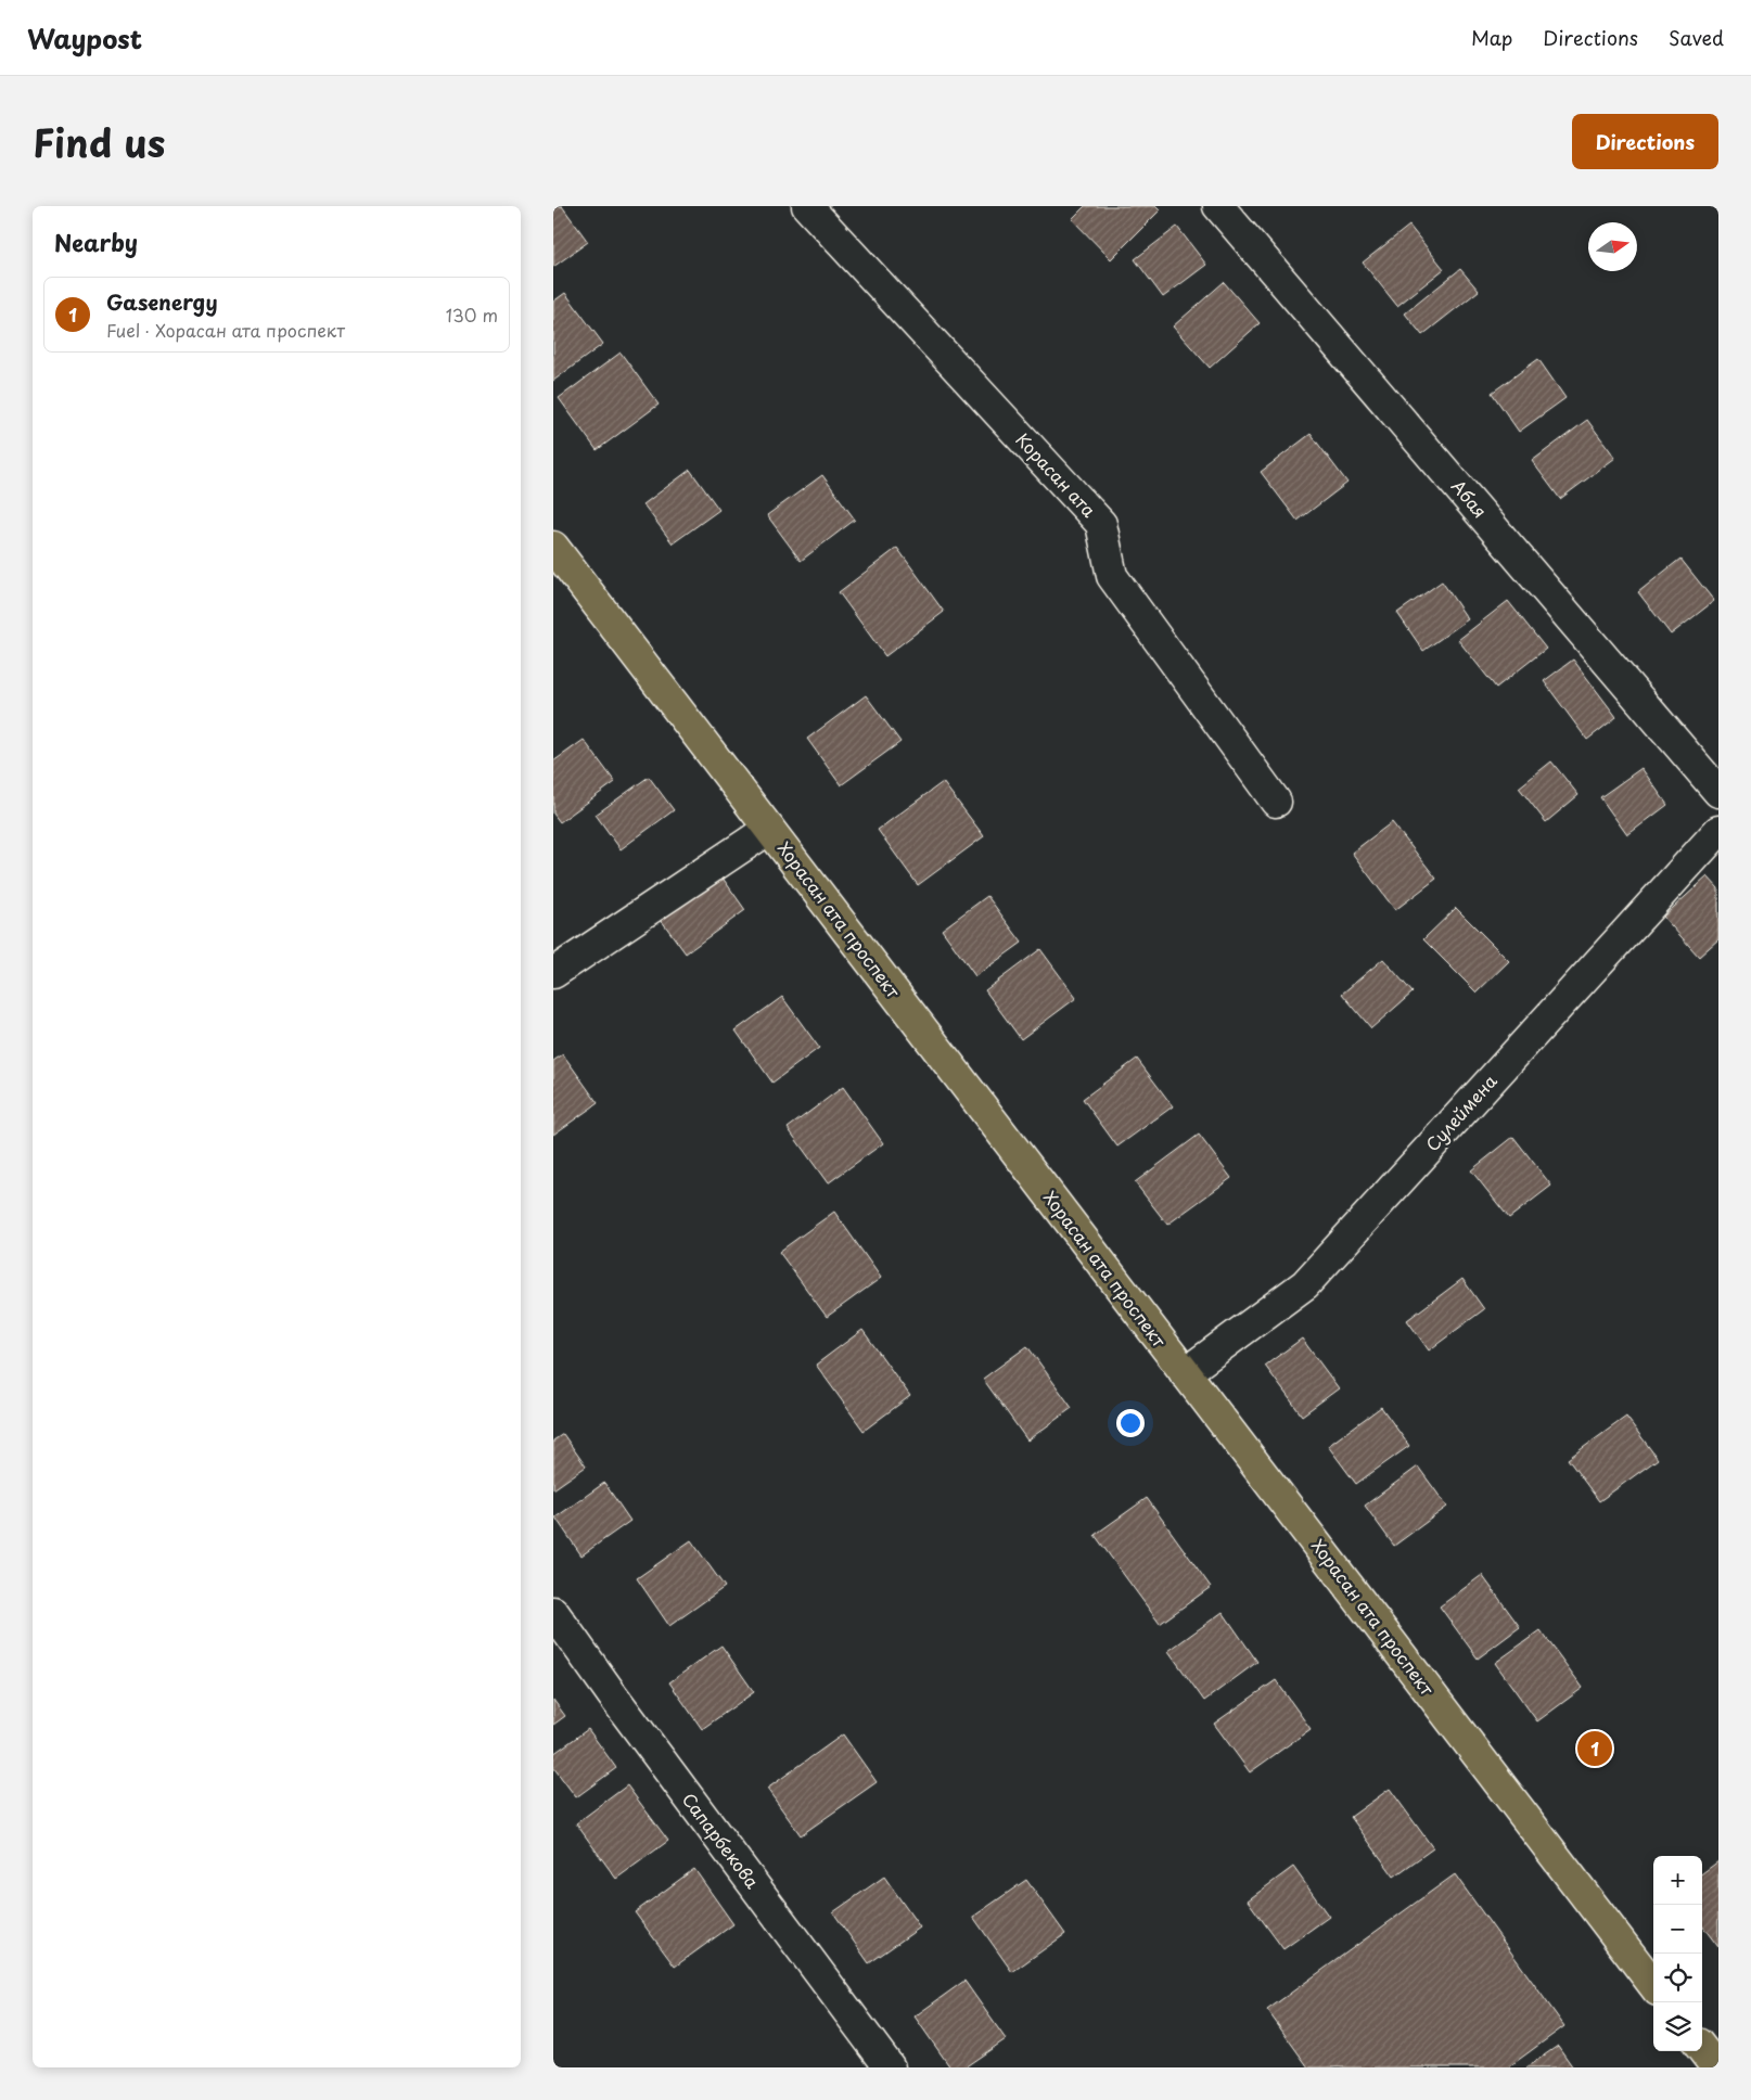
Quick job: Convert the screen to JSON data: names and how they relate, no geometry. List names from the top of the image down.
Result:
{
  "streets": {
    "main road": ["Хорасан ата проспект"],
    "street": [
      "Корасан ата",
      "Абая",
      "Сулеймена",
      "Сапарбекова"
    ]
  },
  "crossings": [
    ["Хорасан ата проспект", "Сулеймена"]
  ],
  "north": "right",
  "page": {
    "header": "Waypost",
    "nav": ["Map", "Directions", "Saved"],
    "title": "Find us",
    "buttons": "Directions",
    "heading": "Nearby",
    "list": [
      {
        "mark": "1",
        "name": "Gasenergy",
        "note": "Fuel · Хорасан ата проспект",
        "value": "130 m"
      }
    ],
    "pins": "1",
    "map_buttons": ["+", "−"]
  }
}
